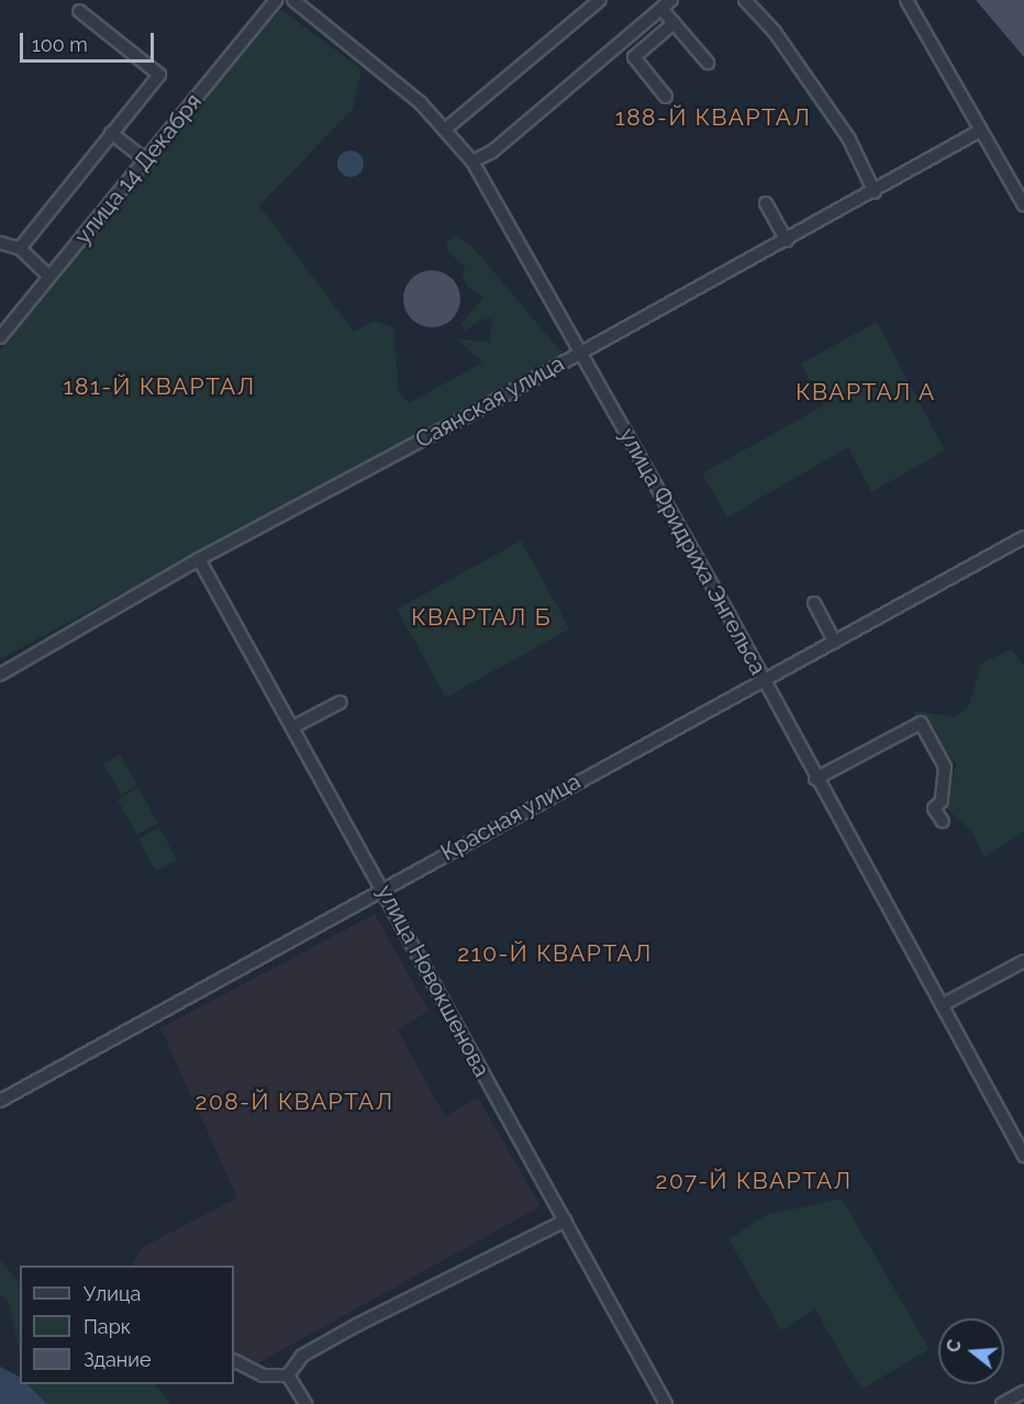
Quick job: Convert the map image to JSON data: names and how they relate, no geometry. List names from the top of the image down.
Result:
{
  "streets": {
    "street": [
      "улица 14 Декабря",
      "Саянская улица",
      "улица Фридриха Энгельса",
      "Красная улица",
      "улица Новокшенова"
    ]
  },
  "crossings": [
    ["Саянская улица", "улица Фридриха Энгельса"],
    ["Саянская улица", "улица Новокшенова"],
    ["улица Фридриха Энгельса", "Красная улица"],
    ["Красная улица", "улица Новокшенова"]
  ],
  "districts": [
    "188-Й КВАРТАЛ",
    "181-Й КВАРТАЛ",
    "КВАРТАЛ А",
    "КВАРТАЛ Б",
    "210-Й КВАРТАЛ",
    "208-Й КВАРТАЛ",
    "207-Й КВАРТАЛ"
  ],
  "legend": ["Улица", "Парк", "Здание"],
  "scale_bar": "100 m",
  "north": "left"
}
